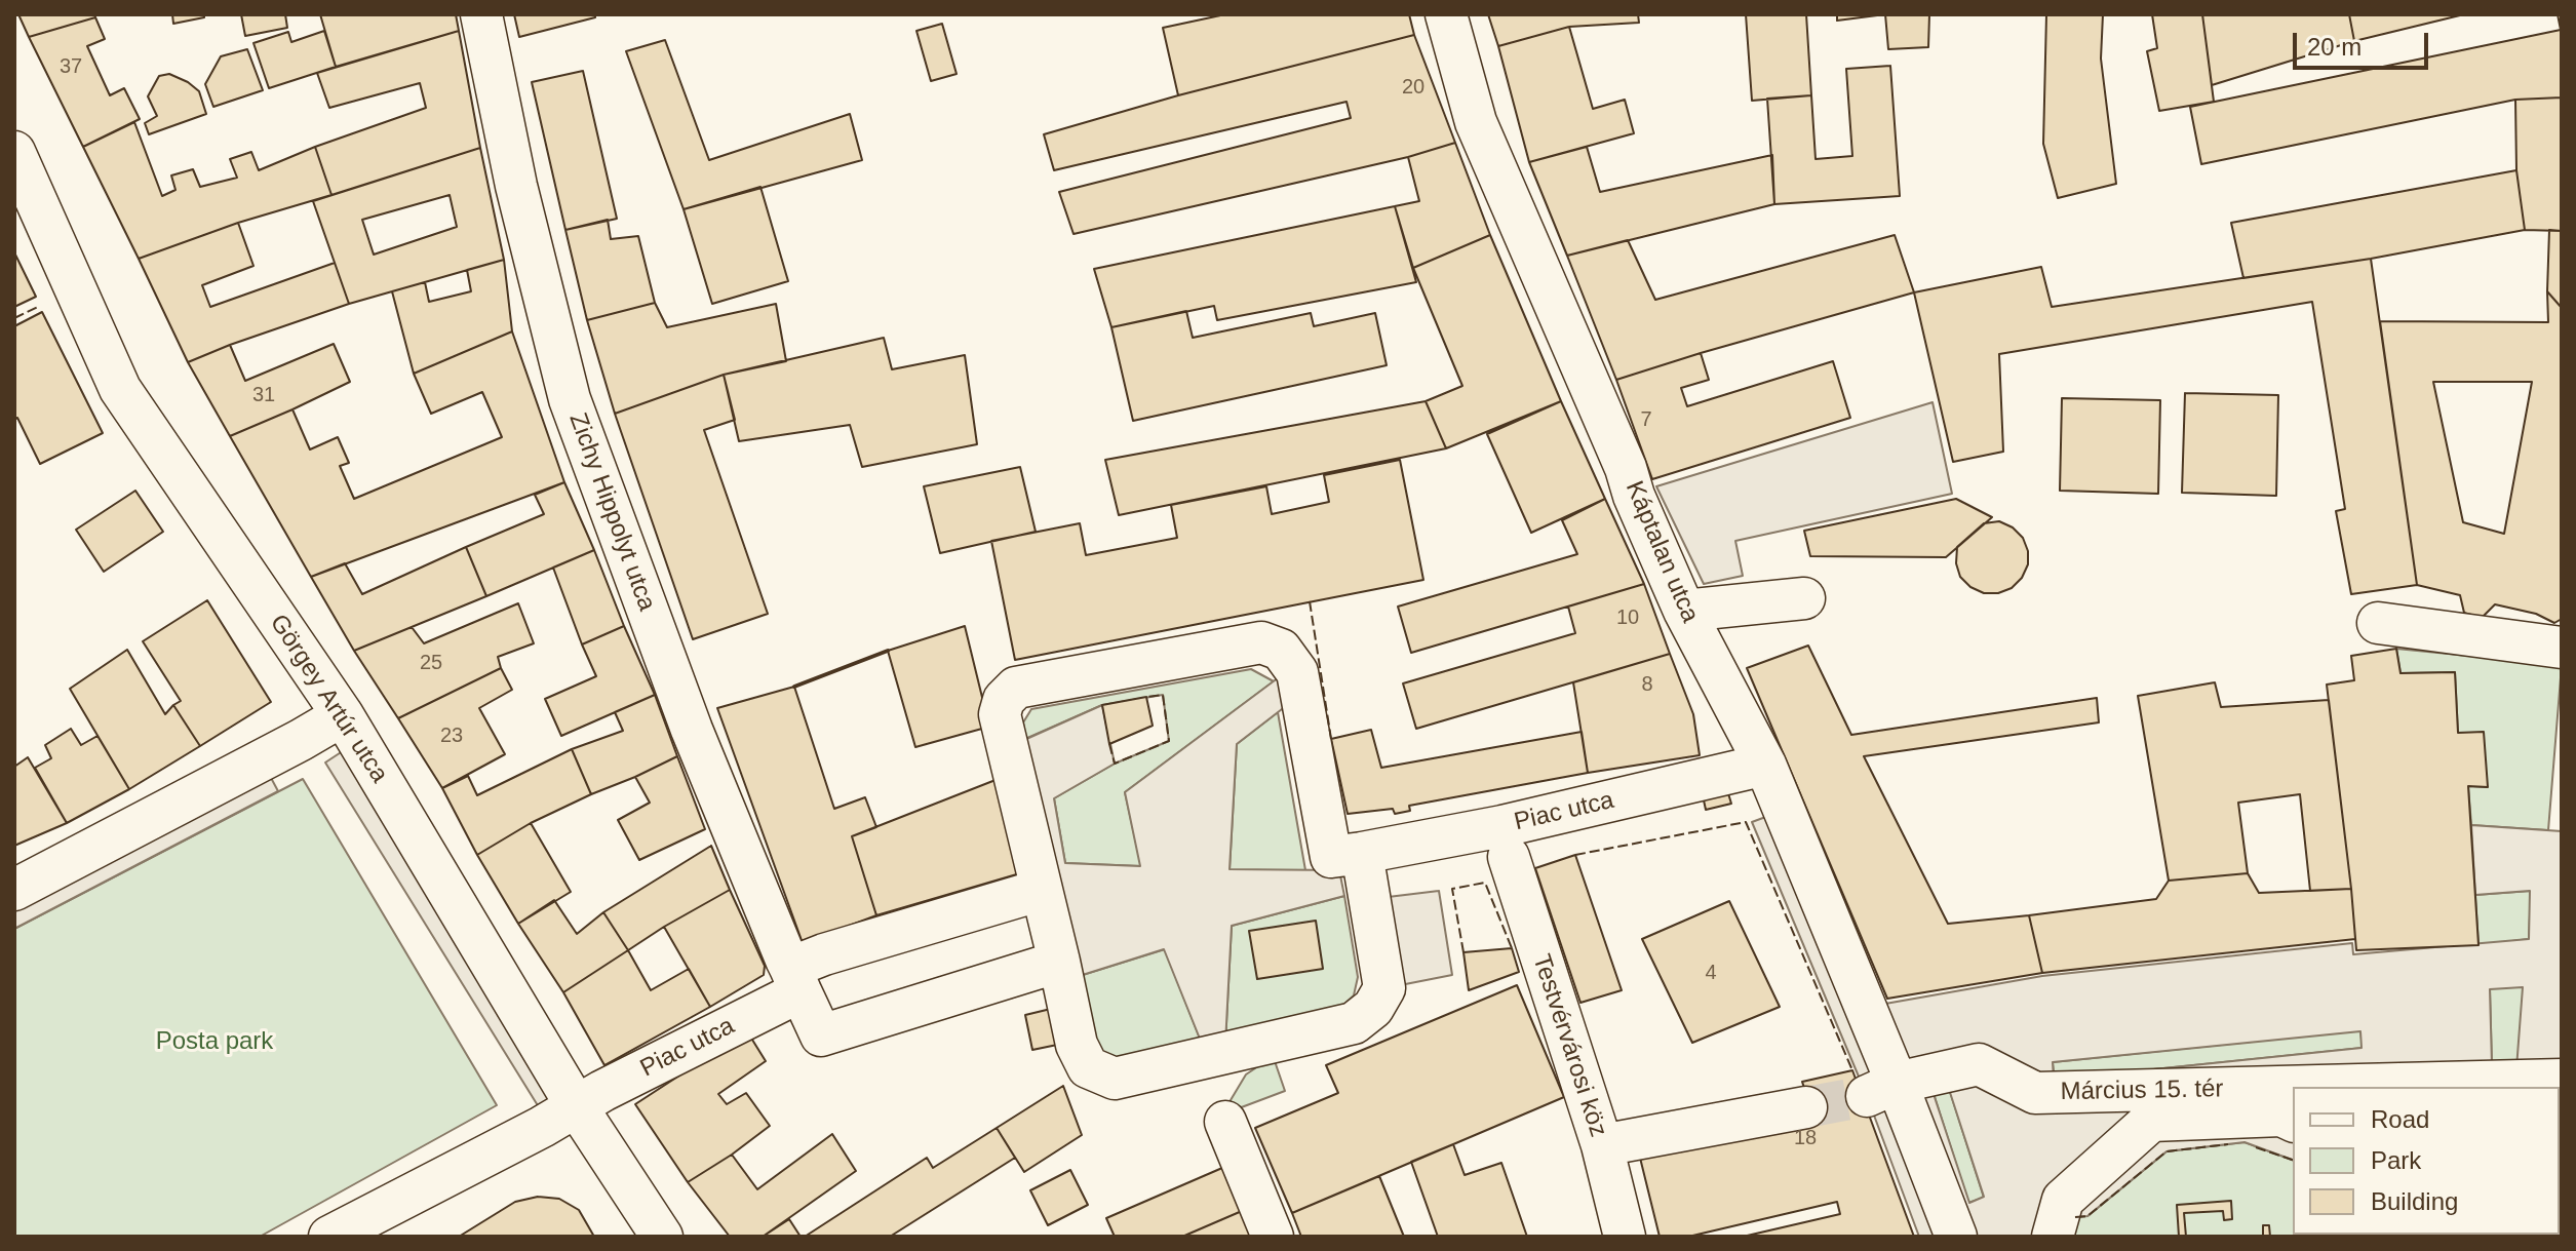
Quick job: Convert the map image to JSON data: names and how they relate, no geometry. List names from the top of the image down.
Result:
{
  "streets": {
    "street": [
      "Zichy Hippolyt utca",
      "Káptalan utca",
      "Görgey Artúr utca",
      "Piac utca",
      "Testvérvárosi köz",
      "Március 15. tér"
    ]
  },
  "crossings": [
    ["Zichy Hippolyt utca", "Piac utca"],
    ["Káptalan utca", "Piac utca"],
    ["Káptalan utca", "Március 15. tér"],
    ["Görgey Artúr utca", "Piac utca"]
  ],
  "parks": ["Posta park"],
  "house_numbers": [
    "37",
    "20",
    "31",
    "7",
    "10",
    "25",
    "8",
    "23",
    "4",
    "18"
  ],
  "legend": ["Road", "Park", "Building"],
  "scale_bar": "20 m"
}
